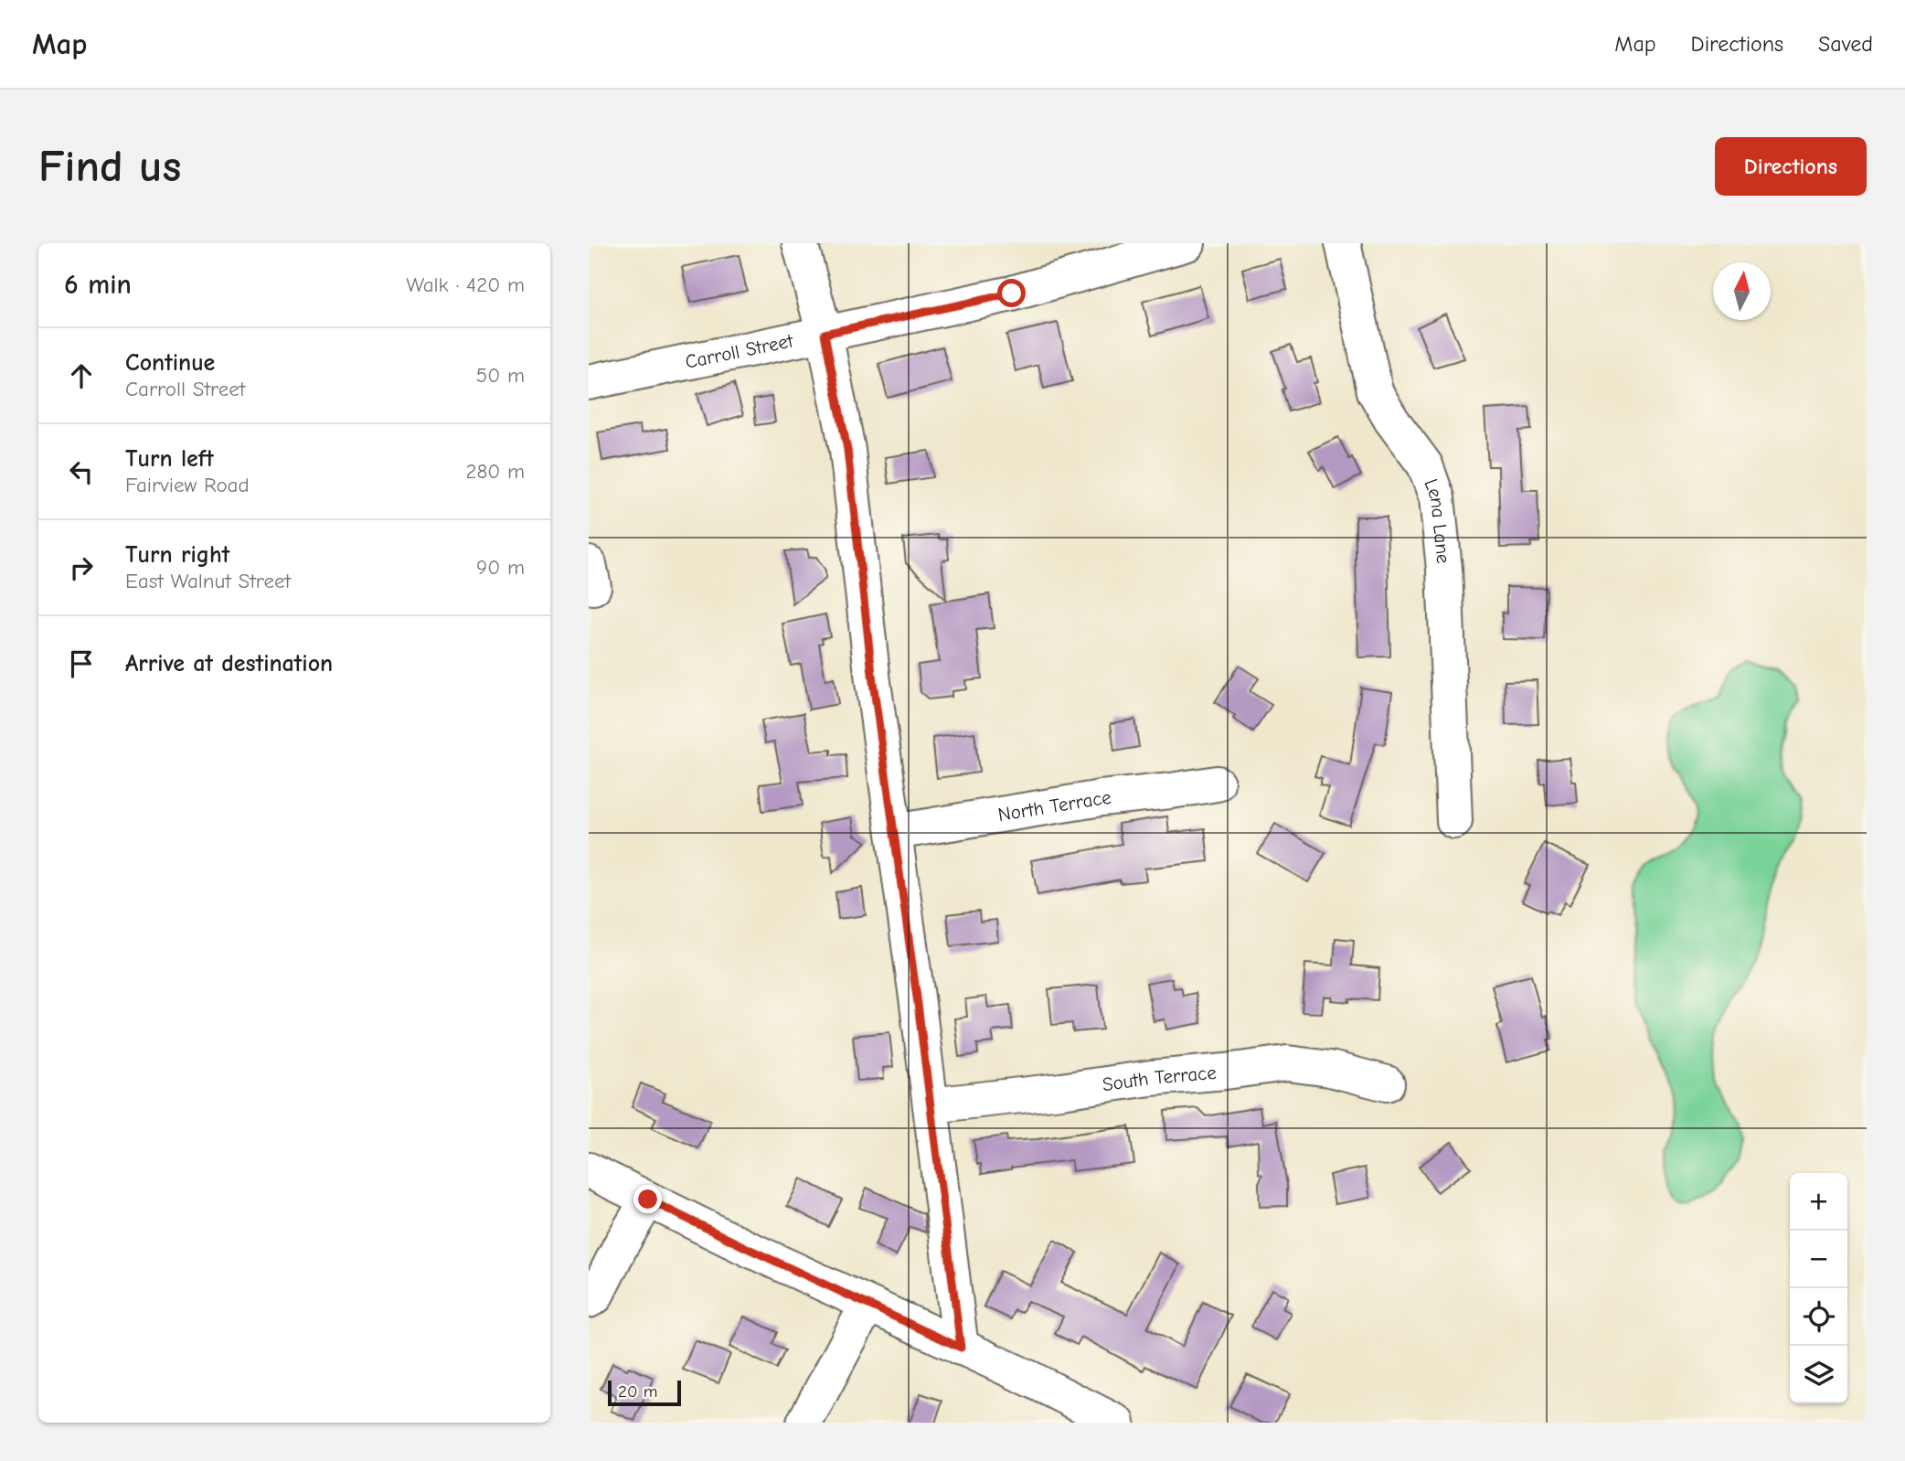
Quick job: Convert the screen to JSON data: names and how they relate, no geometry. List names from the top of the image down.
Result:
{
  "streets": {
    "street": [
      "Carroll Street",
      "Lena Lane",
      "North Terrace",
      "South Terrace"
    ]
  },
  "scale_bar": "20 m",
  "north": "top",
  "page": {
    "header": "Map",
    "nav": ["Map", "Directions", "Saved"],
    "buttons": "Directions",
    "title": "Find us",
    "heading": ["6 min", "Walk · 420 m"],
    "list": [
      ["Continue", "Carroll Street", "50 m"],
      ["Turn left", "Fairview Road", "280 m"],
      ["Turn right", "East Walnut Street", "90 m"],
      "Arrive at destination"
    ],
    "map_buttons": ["+", "−"],
    "scale": "20 m"
  }
}
